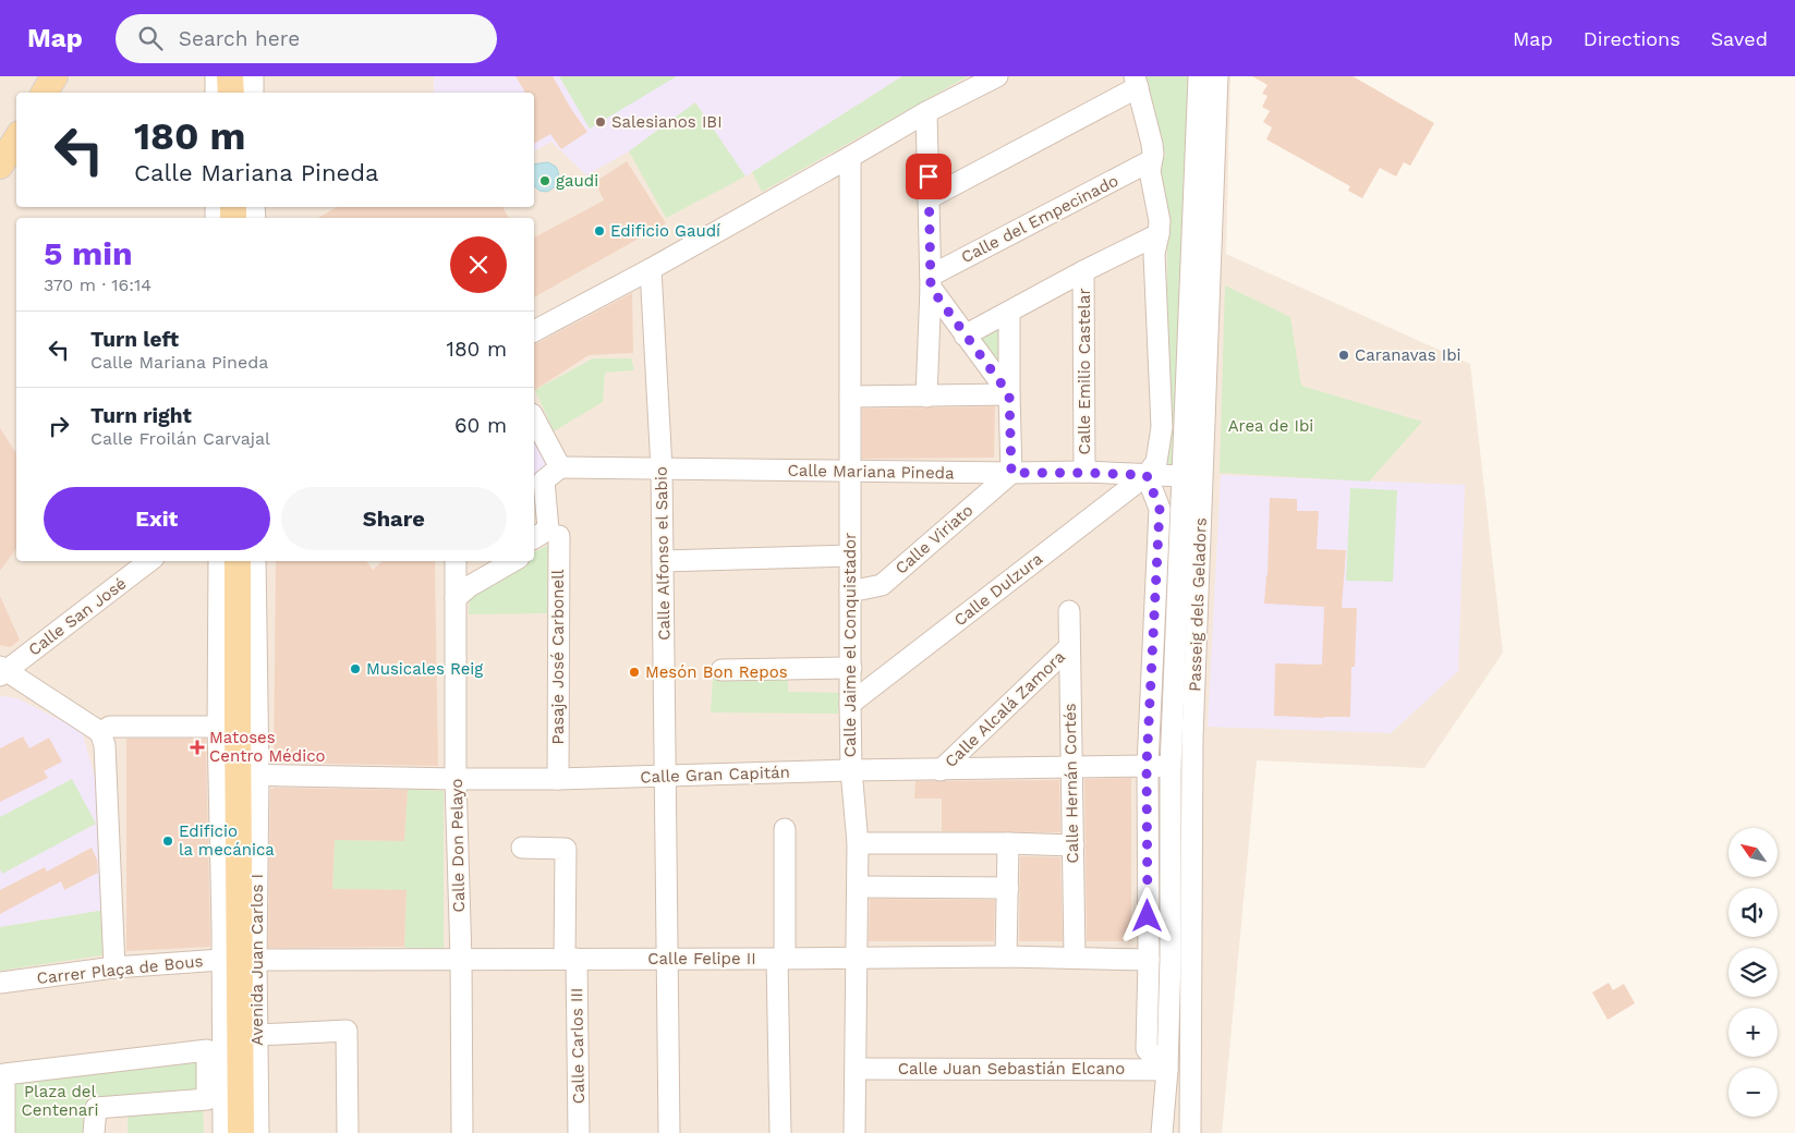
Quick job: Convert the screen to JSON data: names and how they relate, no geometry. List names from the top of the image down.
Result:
{
  "streets": {
    "main road": ["Avenida Juan Carlos I"],
    "street": [
      "Calle del Empecinado",
      "Calle Emilio Castelar",
      "Calle Mariana Pineda",
      "Calle Viriato",
      "Calle Alfonso el Sabio",
      "Calle Dulzura",
      "Passeig dels Geladors",
      "Calle San José",
      "Calle Jaime el Conquistador",
      "Pasaje José Carbonell",
      "Calle Alcalá Zamora",
      "Calle Gran Capitán",
      "Calle Hernán Cortés",
      "Calle Don Pelayo",
      "Calle Felipe II",
      "Carrer Plaça de Bous",
      "Calle Carlos III",
      "Calle Juan Sebastián Elcano"
    ]
  },
  "crossings": [
    ["Calle Emilio Castelar", "Calle Mariana Pineda"],
    ["Calle Mariana Pineda", "Calle Viriato"],
    ["Calle Mariana Pineda", "Calle Alfonso el Sabio"],
    ["Calle Mariana Pineda", "Calle Dulzura"],
    ["Calle Mariana Pineda", "Calle Jaime el Conquistador"],
    ["Calle Viriato", "Calle Jaime el Conquistador"],
    ["Calle Alfonso el Sabio", "Calle Gran Capitán"],
    ["Calle Alfonso el Sabio", "Calle Felipe II"],
    ["Calle Dulzura", "Calle Jaime el Conquistador"],
    ["Calle Jaime el Conquistador", "Calle Gran Capitán"],
    ["Calle Jaime el Conquistador", "Calle Felipe II"],
    ["Calle Jaime el Conquistador", "Calle Juan Sebastián Elcano"],
    ["Pasaje José Carbonell", "Calle Gran Capitán"],
    ["Calle Alcalá Zamora", "Calle Gran Capitán"],
    ["Calle Alcalá Zamora", "Calle Hernán Cortés"],
    ["Calle Gran Capitán", "Calle Hernán Cortés"],
    ["Calle Gran Capitán", "Calle Don Pelayo"],
    ["Calle Gran Capitán", "Avenida Juan Carlos I"],
    ["Calle Hernán Cortés", "Calle Felipe II"],
    ["Calle Don Pelayo", "Calle Felipe II"],
    ["Calle Felipe II", "Avenida Juan Carlos I"],
    ["Calle Felipe II", "Carrer Plaça de Bous"],
    ["Calle Felipe II", "Calle Carlos III"],
    ["Avenida Juan Carlos I", "Carrer Plaça de Bous"]
  ],
  "parks": ["Area de Ibi", "Plaza del Centenari"],
  "places": {
    "other": [
      "Salesianos IBI",
      "gaudi",
      "Edificio Gaudí",
      "Caranavas Ibi",
      "Musicales Reig",
      "Mesón Bon Repos",
      "Edificio la mecánica"
    ],
    "health": ["Matoses Centro Médico"]
  },
  "north": "top left",
  "page": {
    "header": "Map",
    "search": "Search here",
    "nav": ["Map", "Directions", "Saved"],
    "turn": ["180 m", "Calle Mariana Pineda"],
    "heading": ["5 min", "370 m · 16:14"],
    "list": [
      {
        "name": "Turn left",
        "note": "Calle Mariana Pineda",
        "value": "180 m"
      },
      {
        "name": "Turn right",
        "note": "Calle Froilán Carvajal",
        "value": "60 m"
      }
    ],
    "buttons": ["Exit", "Share"],
    "map_buttons": ["+", "−"]
  }
}
